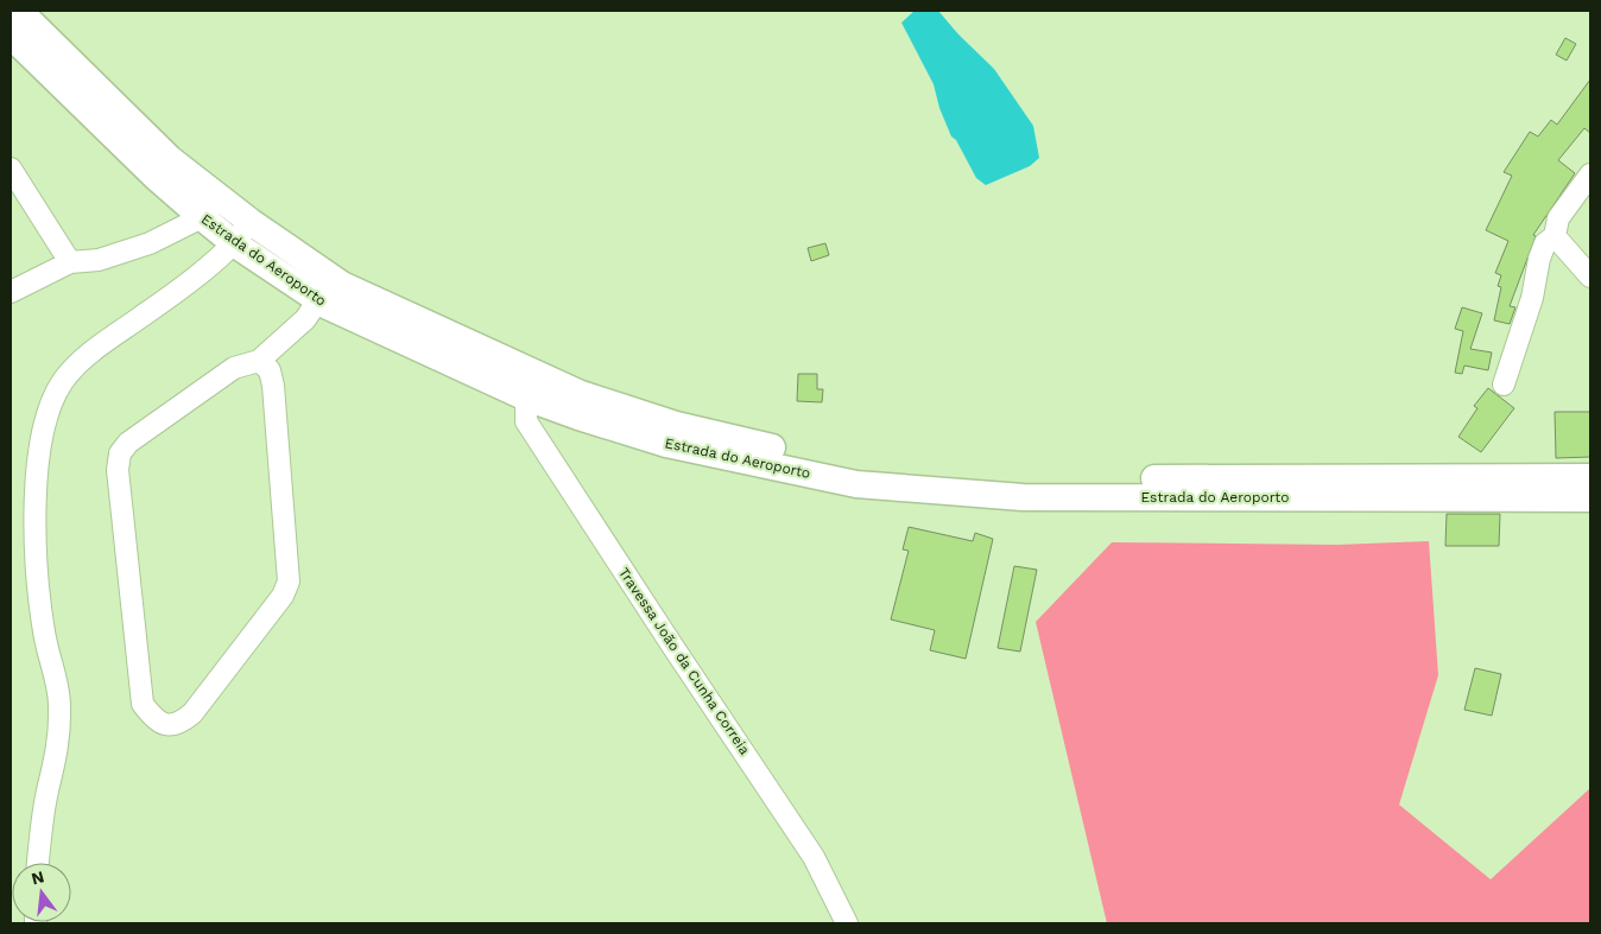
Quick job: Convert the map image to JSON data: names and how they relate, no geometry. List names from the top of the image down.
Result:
{
  "streets": {
    "main road": ["Estrada do Aeroporto"],
    "street": ["Travessa João da Cunha Correia"]
  },
  "crossings": [
    ["Estrada do Aeroporto", "Travessa João da Cunha Correia"]
  ],
  "north": "top"
}
